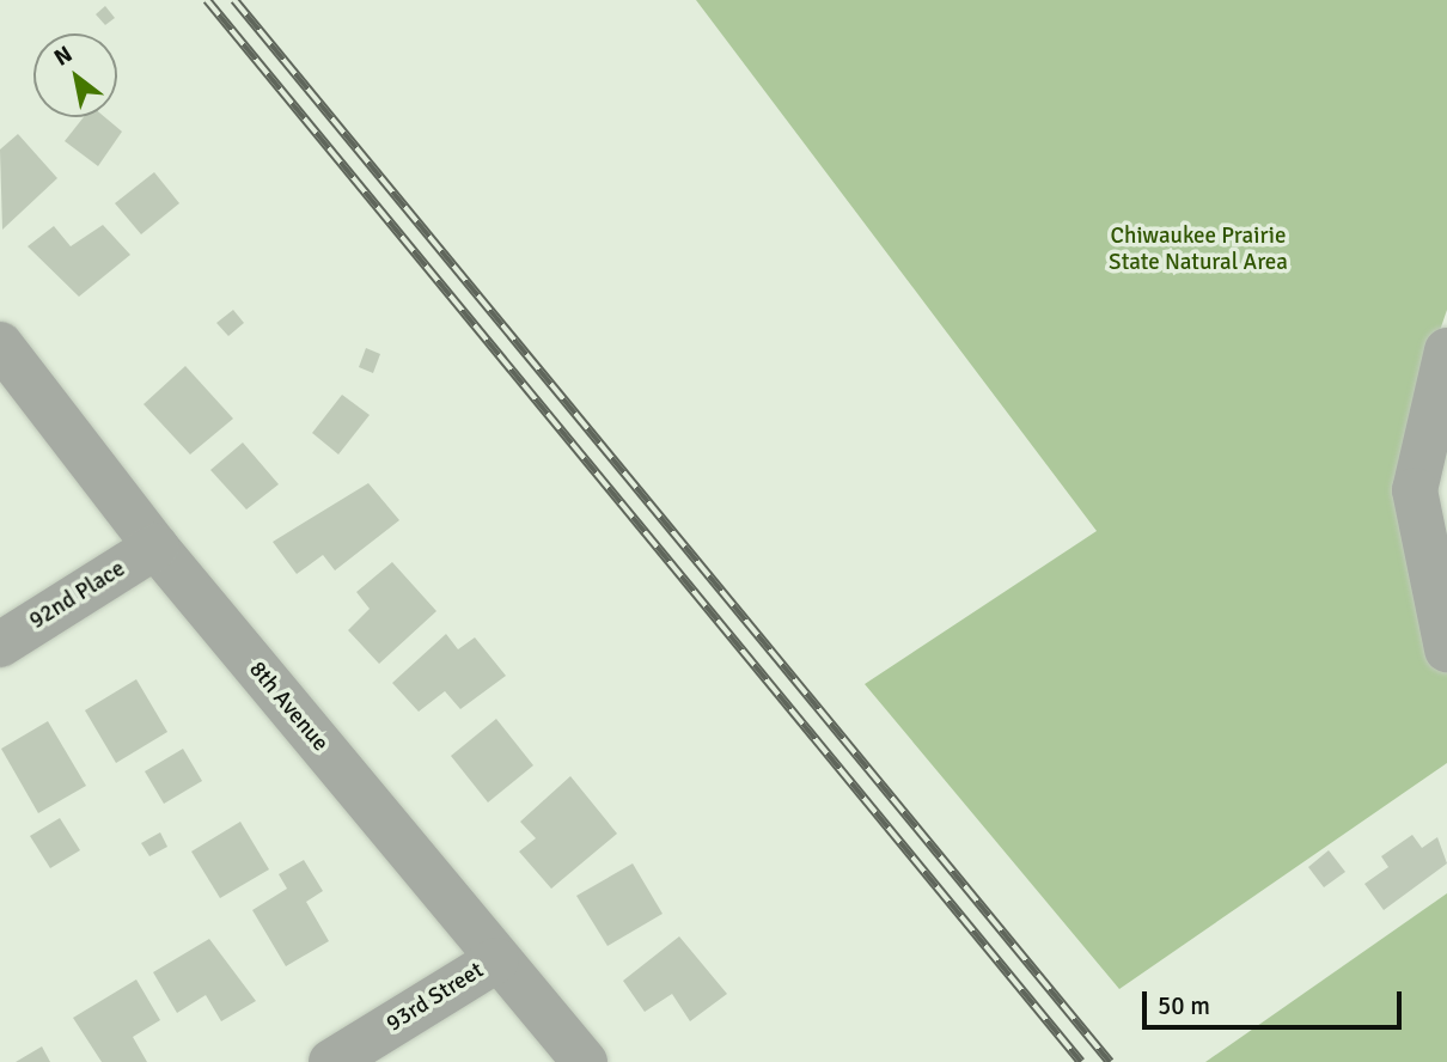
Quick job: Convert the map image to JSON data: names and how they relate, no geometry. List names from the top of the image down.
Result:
{
  "streets": {
    "street": ["92nd Place", "8th Avenue", "93rd Street"]
  },
  "crossings": [
    ["92nd Place", "8th Avenue"],
    ["8th Avenue", "93rd Street"]
  ],
  "parks": ["Chiwaukee Prairie State Natural Area"],
  "scale_bar": "50 m",
  "north": "top left"
}
